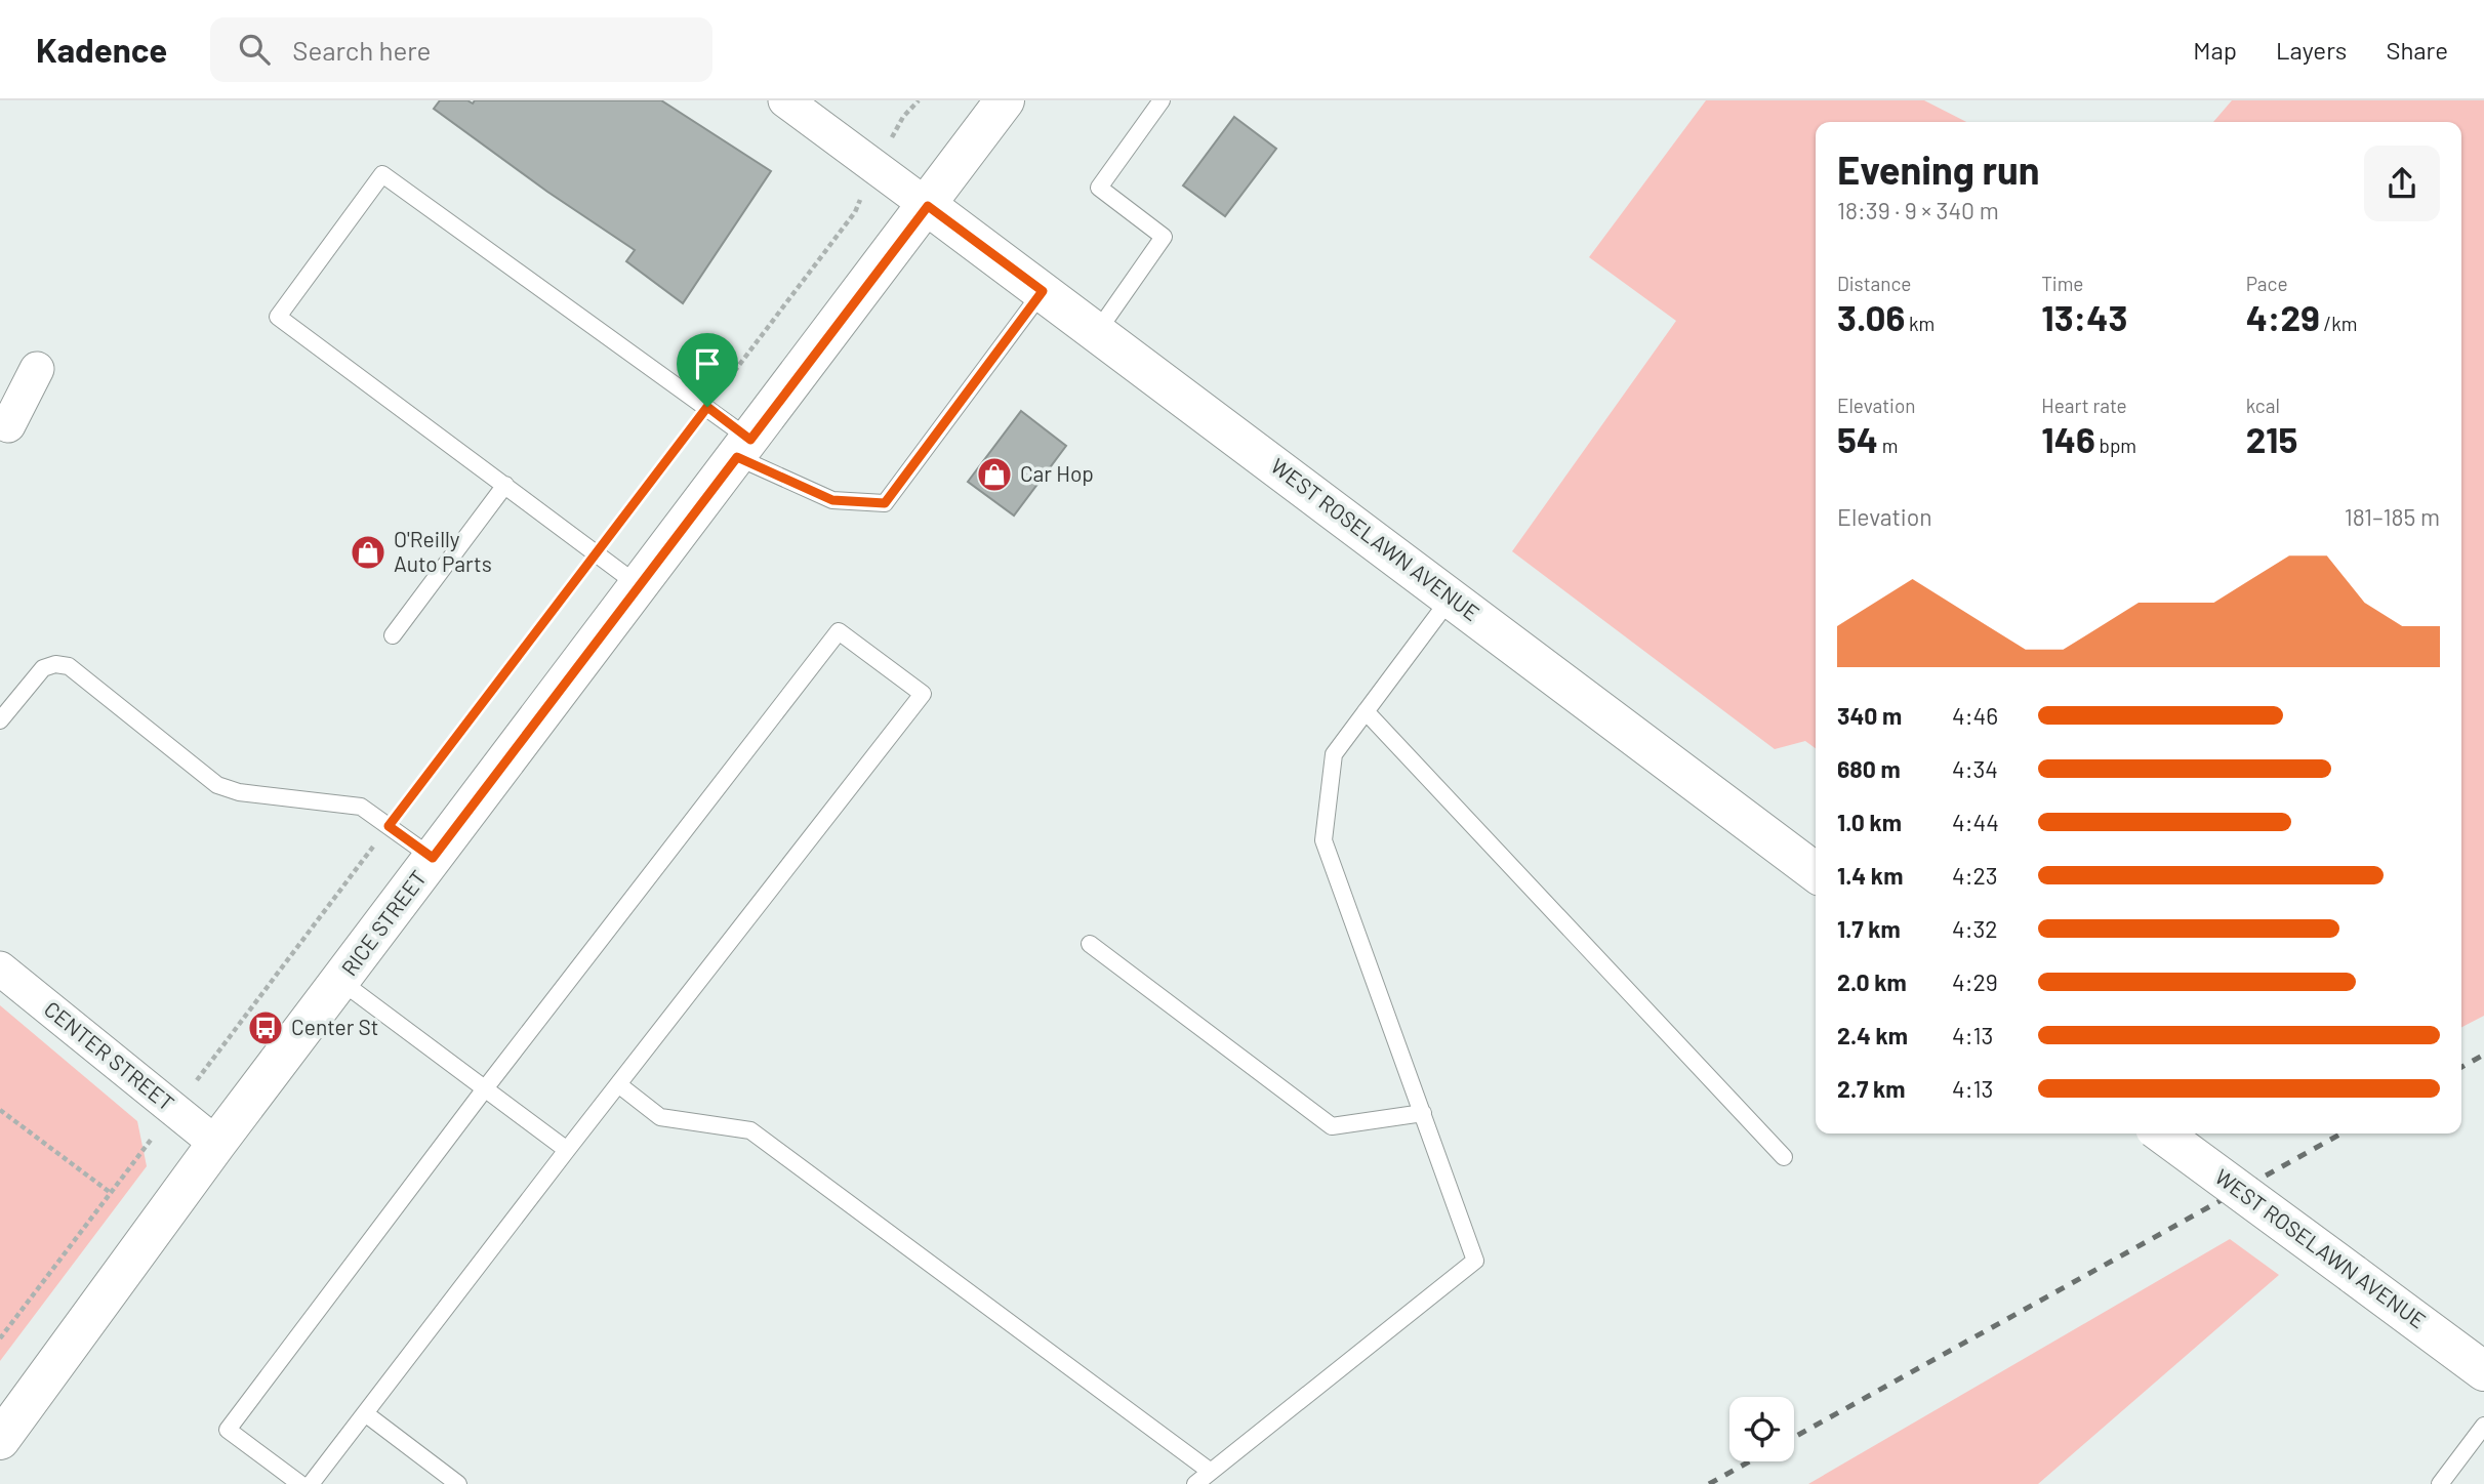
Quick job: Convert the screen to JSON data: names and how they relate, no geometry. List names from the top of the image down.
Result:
{
  "streets": {
    "main road": ["WEST ROSELAWN AVENUE", "RICE STREET"],
    "street": ["CENTER STREET"]
  },
  "crossings": [
    ["WEST ROSELAWN AVENUE", "RICE STREET"],
    ["RICE STREET", "CENTER STREET"]
  ],
  "places": {
    "shop": ["Car Hop", "O'Reilly Auto Parts"],
    "bus stop": ["Center St"]
  },
  "page": {
    "header": "Kadence",
    "search": "Search here",
    "nav": ["Map", "Layers", "Share"],
    "heading": ["Evening run", "18:39 · 9 × 340 m"],
    "stats": [
      ["Distance", "3.06 km"],
      ["Time", "13:43"],
      ["Pace", "4:29 /km"],
      ["Elevation", "54 m"],
      ["Heart rate", "146 bpm"],
      ["kcal", "215"]
    ],
    "chart": ["Elevation", "181–185 m"],
    "list": [
      {
        "name": "340 m",
        "note": "4:46"
      },
      {
        "name": "680 m",
        "note": "4:34"
      },
      {
        "name": "1.0 km",
        "note": "4:44"
      },
      {
        "name": "1.4 km",
        "note": "4:23"
      },
      {
        "name": "1.7 km",
        "note": "4:32"
      },
      {
        "name": "2.0 km",
        "note": "4:29"
      },
      {
        "name": "2.4 km",
        "note": "4:13"
      },
      {
        "name": "2.7 km",
        "note": "4:13"
      }
    ]
  }
}
